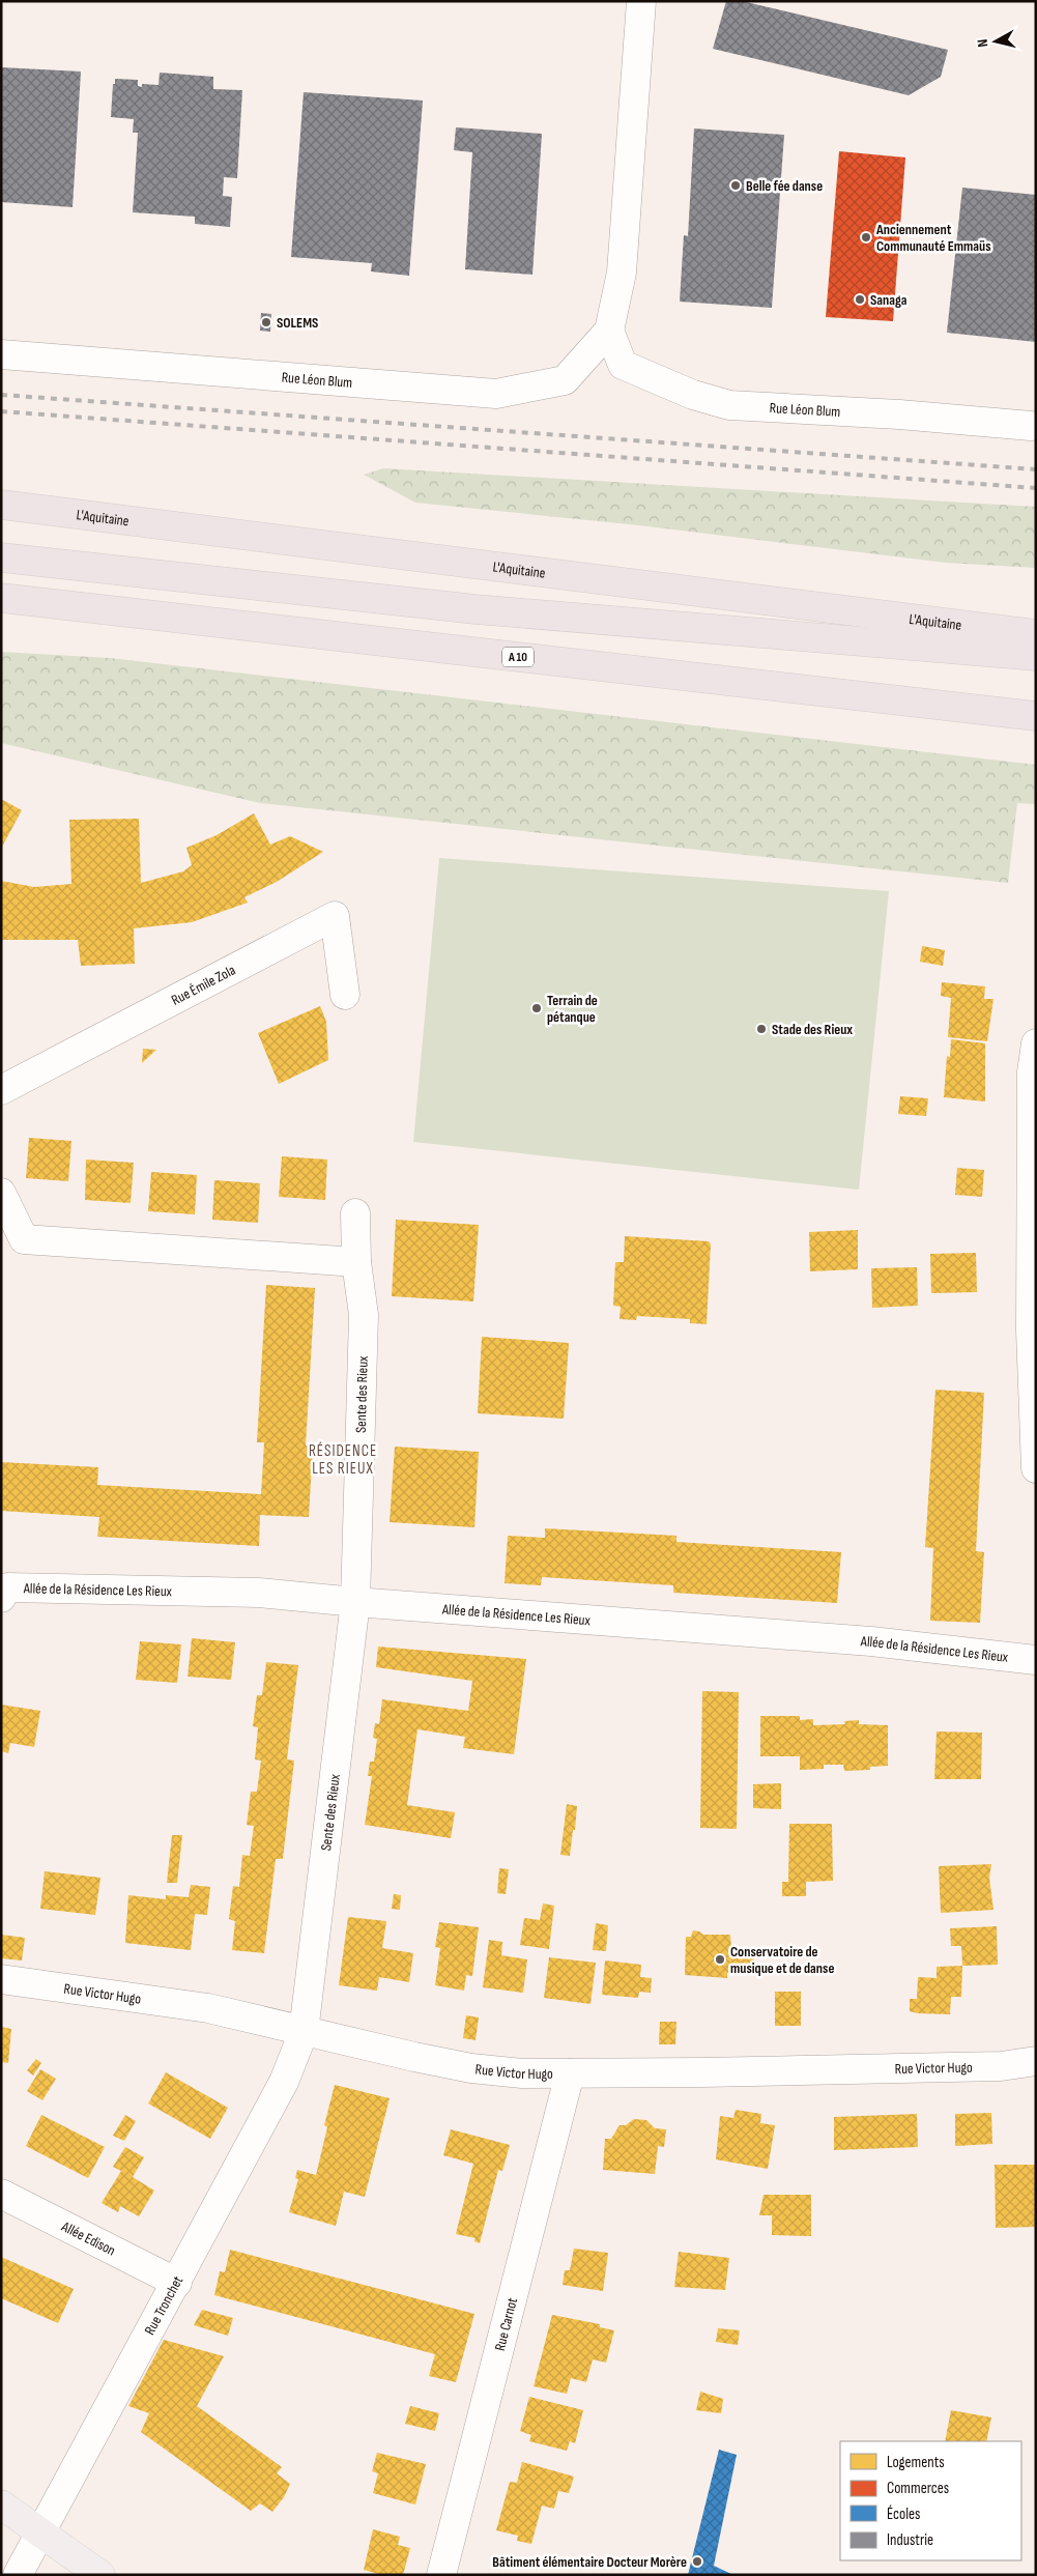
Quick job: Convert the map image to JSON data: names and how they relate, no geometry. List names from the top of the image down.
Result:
{
  "streets": {
    "highway": ["L'Aquitaine", "A 10"],
    "street": [
      "Rue Léon Blum",
      "Rue Émile Zola",
      "Sente des Rieux",
      "Allée de la Résidence Les Rieux",
      "Rue Victor Hugo",
      "Allée Edison",
      "Rue Tronchet",
      "Rue Carnot"
    ]
  },
  "crossings": [
    ["Sente des Rieux", "Allée de la Résidence Les Rieux"],
    ["Sente des Rieux", "Rue Victor Hugo"],
    ["Sente des Rieux", "Rue Tronchet"],
    ["Rue Victor Hugo", "Rue Tronchet"],
    ["Rue Victor Hugo", "Rue Carnot"],
    ["Allée Edison", "Rue Tronchet"]
  ],
  "districts": ["RÉSIDENCE LES RIEUX"],
  "places": [
    "Belle fée danse",
    "Anciennement Communauté Emmaüs",
    "Sanaga",
    "SOLEMS",
    "Terrain de pétanque",
    "Stade des Rieux",
    "Conservatoire de musique et de danse",
    "Bâtiment élémentaire Docteur Morère"
  ],
  "legend": [
    "Logements",
    "Commerces",
    "Écoles",
    "Industrie"
  ],
  "north": "left"
}
